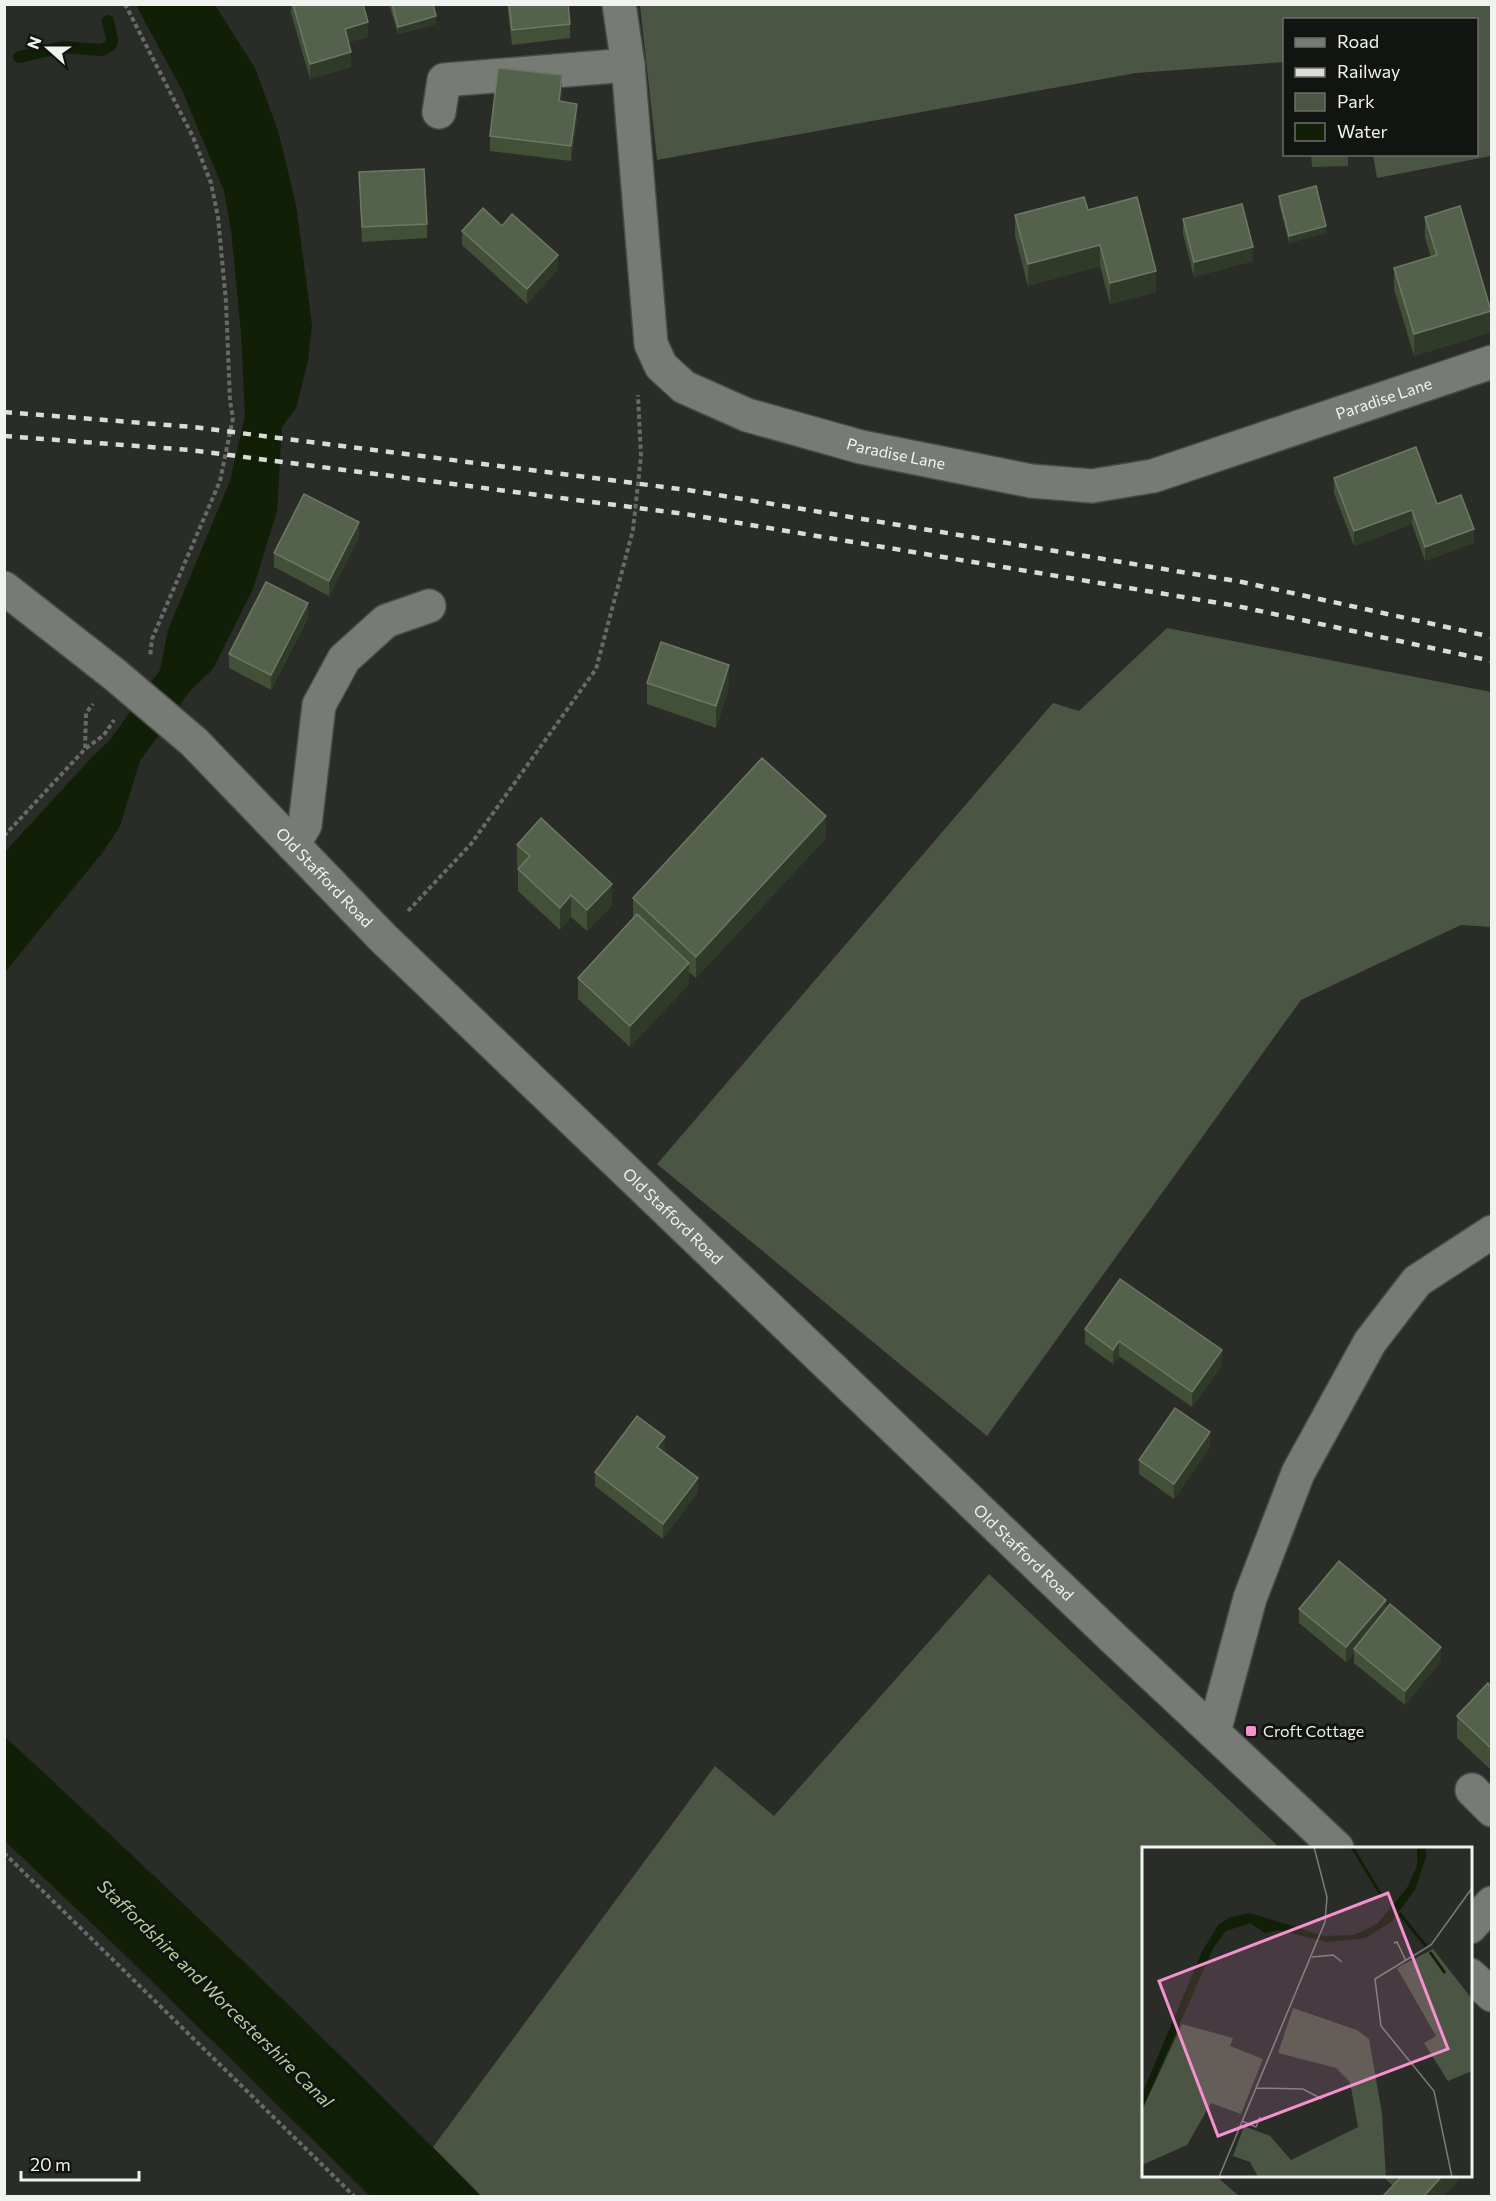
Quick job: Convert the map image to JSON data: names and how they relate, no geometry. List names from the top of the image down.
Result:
{
  "streets": {
    "street": ["Paradise Lane", "Old Stafford Road"]
  },
  "water": ["Staffordshire and Worcestershire Canal"],
  "places": {
    "transit": ["Croft Cottage"]
  },
  "legend": [
    "Road",
    "Railway",
    "Park",
    "Water"
  ],
  "scale_bar": "20 m",
  "north": "left"
}
